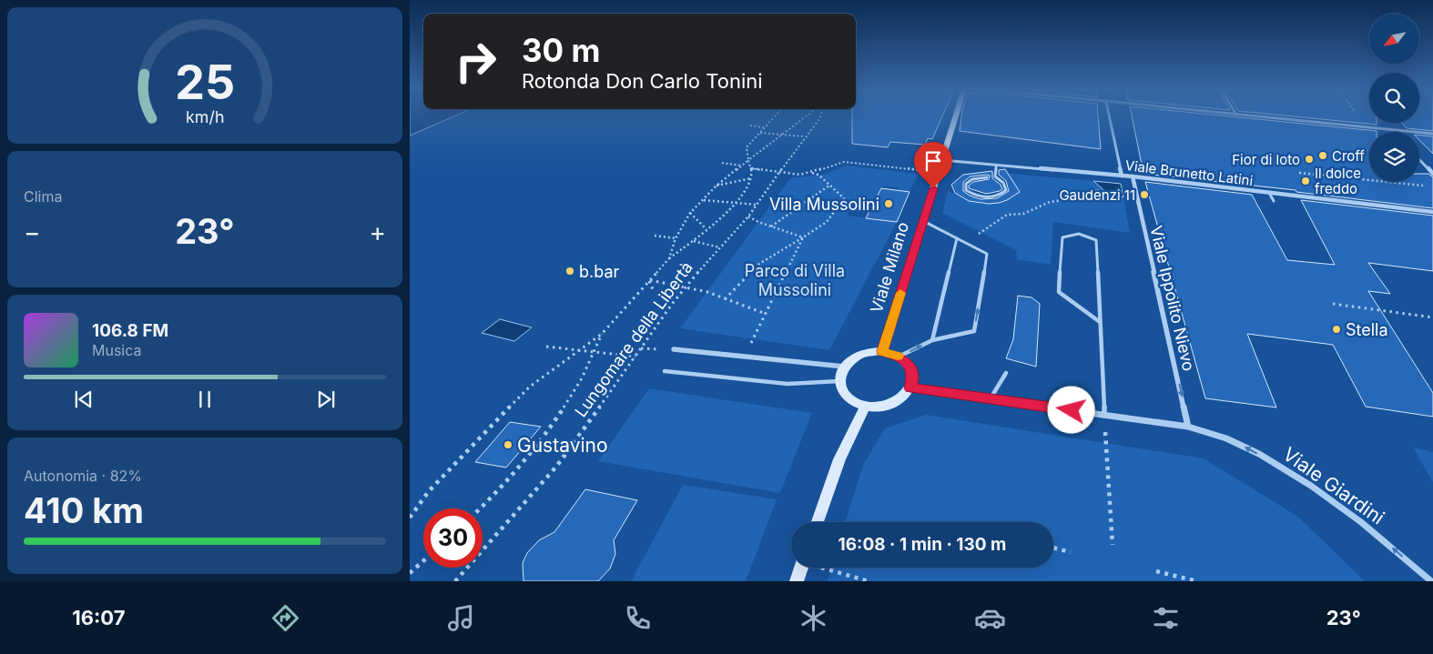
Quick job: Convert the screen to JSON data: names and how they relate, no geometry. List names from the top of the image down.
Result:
{
  "streets": {
    "street": [
      "Viale Brunetto Latini",
      "Viale Milano",
      "Viale Ippolito Nievo",
      "Viale Giardini"
    ],
    "path": ["Lungomare della Libertà"]
  },
  "crossings": [
    ["Viale Brunetto Latini", "Viale Milano"],
    ["Viale Brunetto Latini", "Viale Ippolito Nievo"],
    ["Viale Milano", "Viale Giardini"],
    ["Viale Ippolito Nievo", "Viale Giardini"]
  ],
  "one_way": ["Viale Ippolito Nievo", "Viale Giardini"],
  "parks": ["Parco di Villa Mussolini"],
  "places": [
    "Croff",
    "Fior di loto",
    "Il dolce freddo",
    "Gaudenzi 11",
    "Villa Mussolini",
    "b.bar",
    "Stella",
    "Gustavino"
  ],
  "north": "bottom left",
  "page": {
    "turn": ["30 m", "Rotonda Don Carlo Tonini"],
    "tile": [
      "Clima",
      ["Autonomia · 82%", "410 km"]
    ],
    "heat": ["−", "23°", "+"],
    "song": ["106.8 FM", "Musica"],
    "limit": "30",
    "trip": "16:08 · 1 min · 130 m",
    "tabs": ["16:07", "23°"],
    "gauge": ["25", "km/h"]
  }
}
